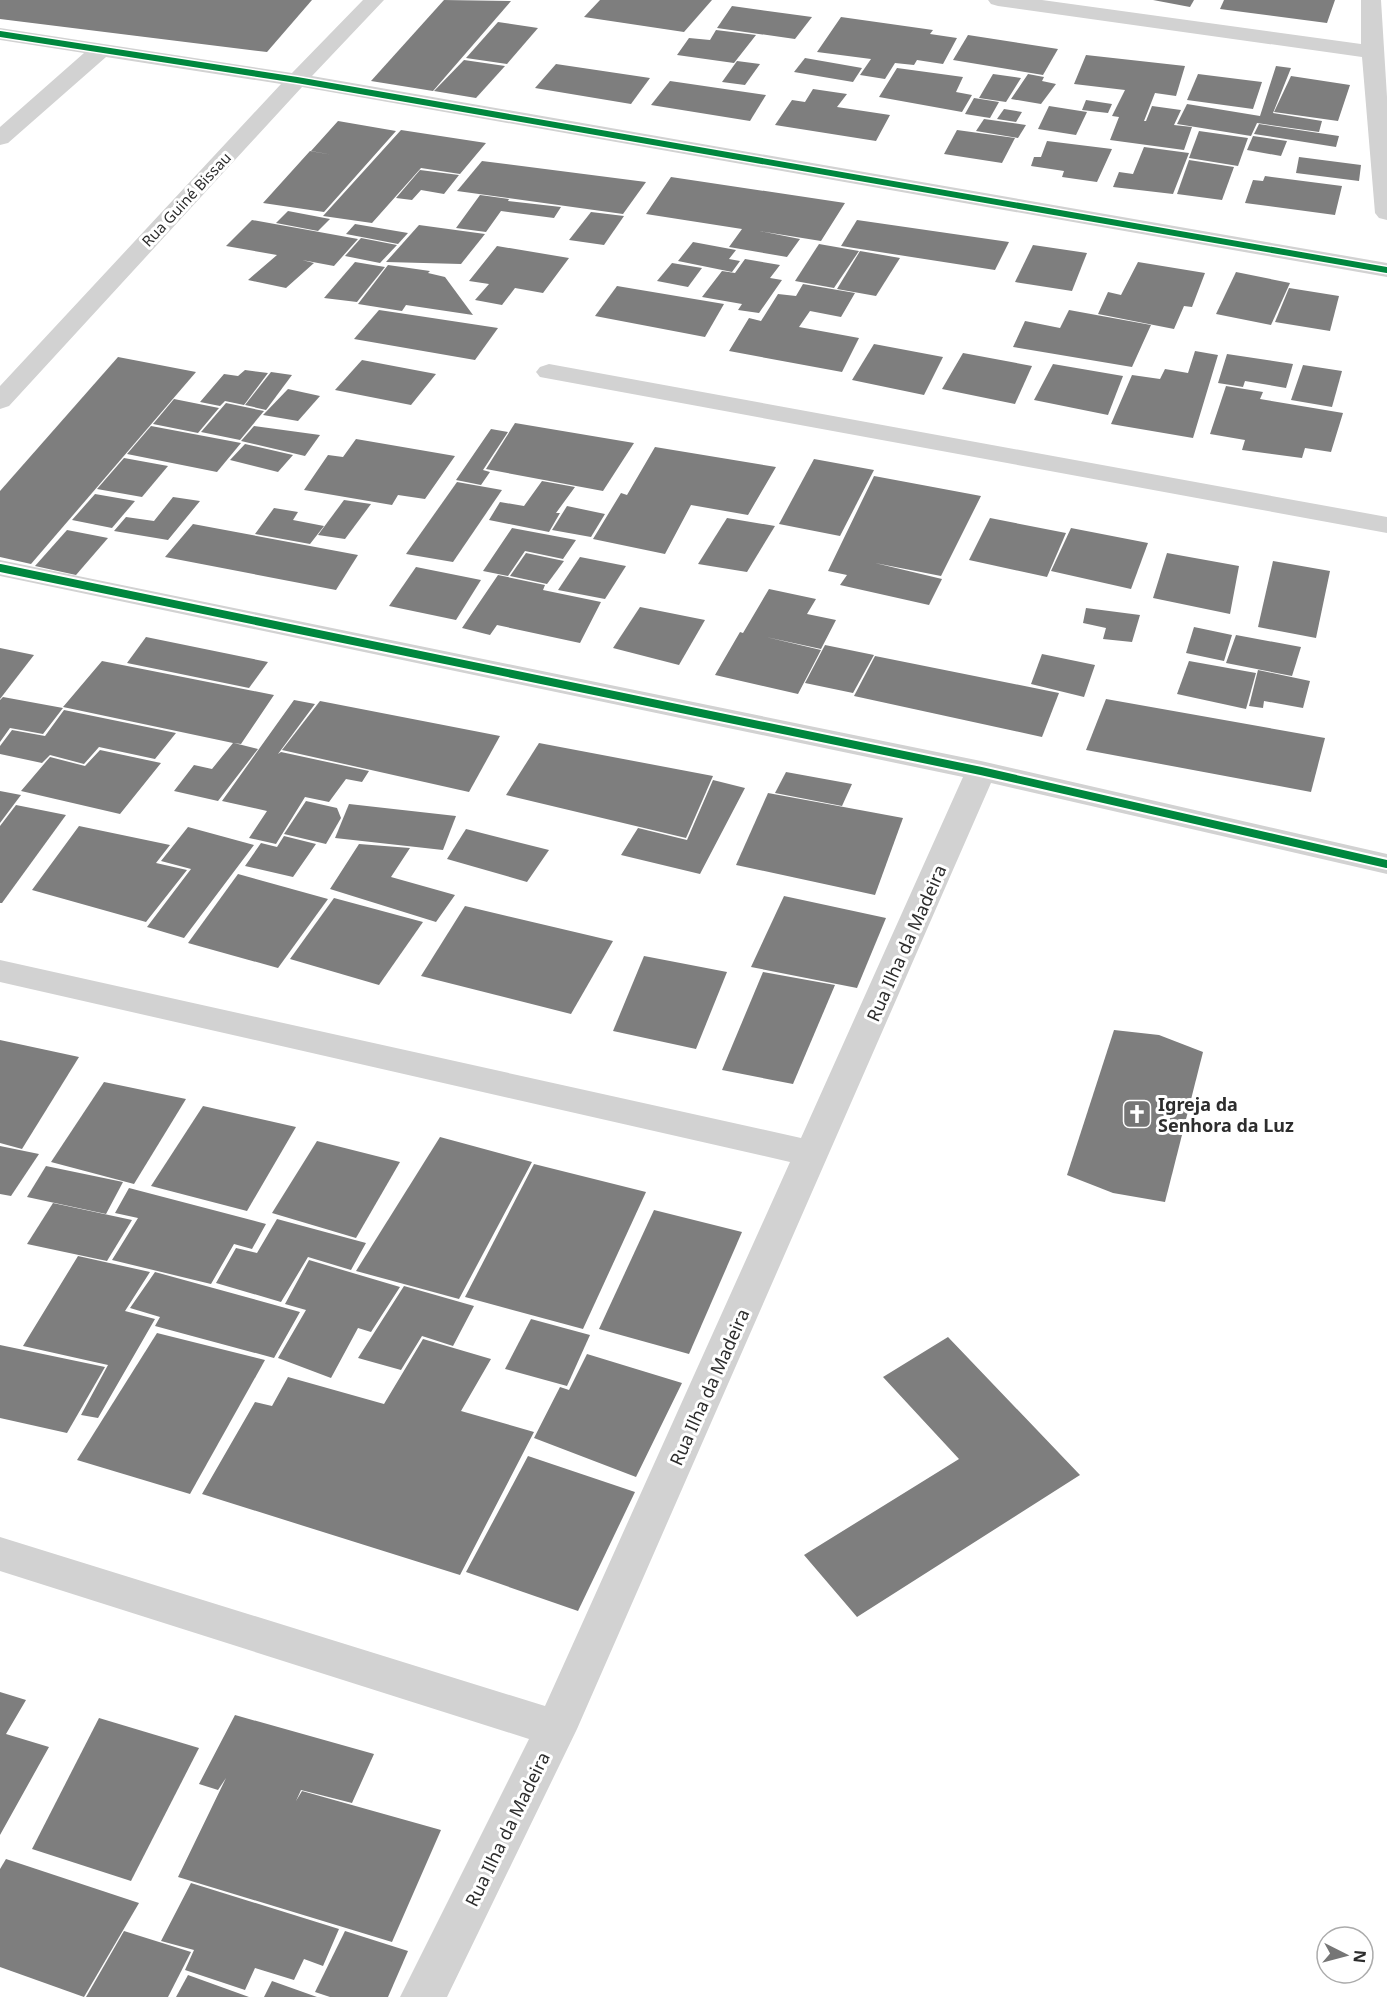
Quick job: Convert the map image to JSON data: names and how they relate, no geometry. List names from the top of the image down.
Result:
{
  "streets": {
    "street": ["Rua Guiné Bissau", "Rua Ilha da Madeira"]
  },
  "places": {
    "church": ["Igreja da Senhora da Luz"]
  },
  "north": "right"
}
